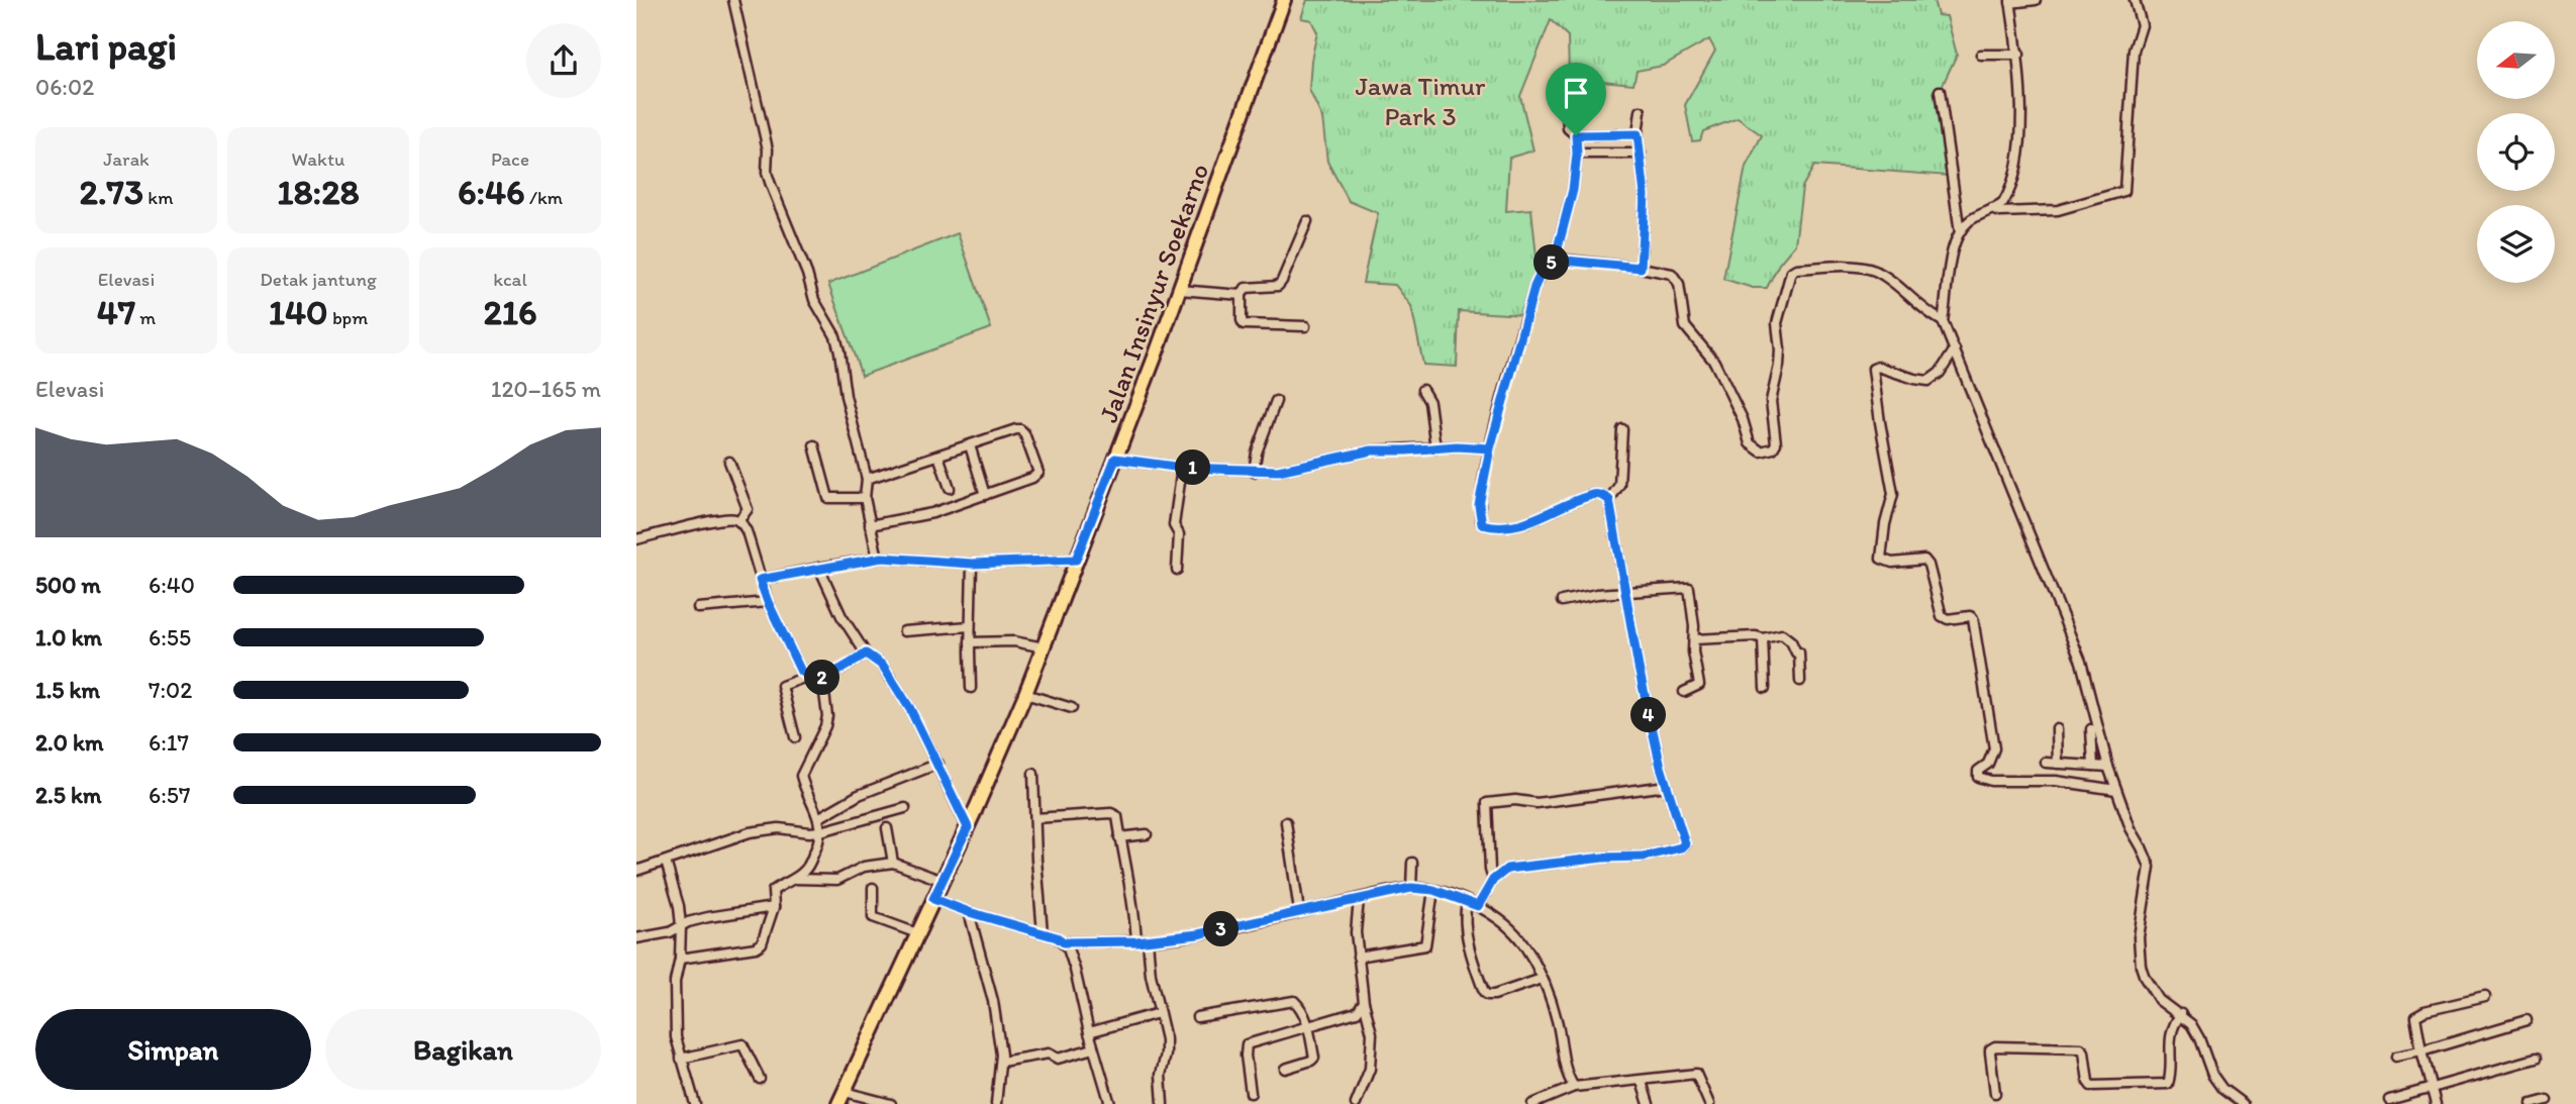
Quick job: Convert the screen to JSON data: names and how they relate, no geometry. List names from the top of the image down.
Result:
{
  "streets": {
    "main road": ["Jalan Insinyur Soekarno"]
  },
  "parks": ["Jawa Timur Park 3"],
  "north": "left",
  "page": {
    "heading": ["Lari pagi", "06:02"],
    "stats": [
      ["Jarak", "2.73 km"],
      ["Waktu", "18:28"],
      ["Pace", "6:46 /km"],
      ["Elevasi", "47 m"],
      ["Detak jantung", "140 bpm"],
      ["kcal", "216"]
    ],
    "pins": [
      "5",
      "1",
      "2",
      "4",
      "3"
    ],
    "chart": ["Elevasi", "120–165 m"],
    "list": [
      {
        "name": "500 m",
        "note": "6:40"
      },
      {
        "name": "1.0 km",
        "note": "6:55"
      },
      {
        "name": "1.5 km",
        "note": "7:02"
      },
      {
        "name": "2.0 km",
        "note": "6:17"
      },
      {
        "name": "2.5 km",
        "note": "6:57"
      }
    ],
    "buttons": ["Simpan", "Bagikan"]
  }
}
